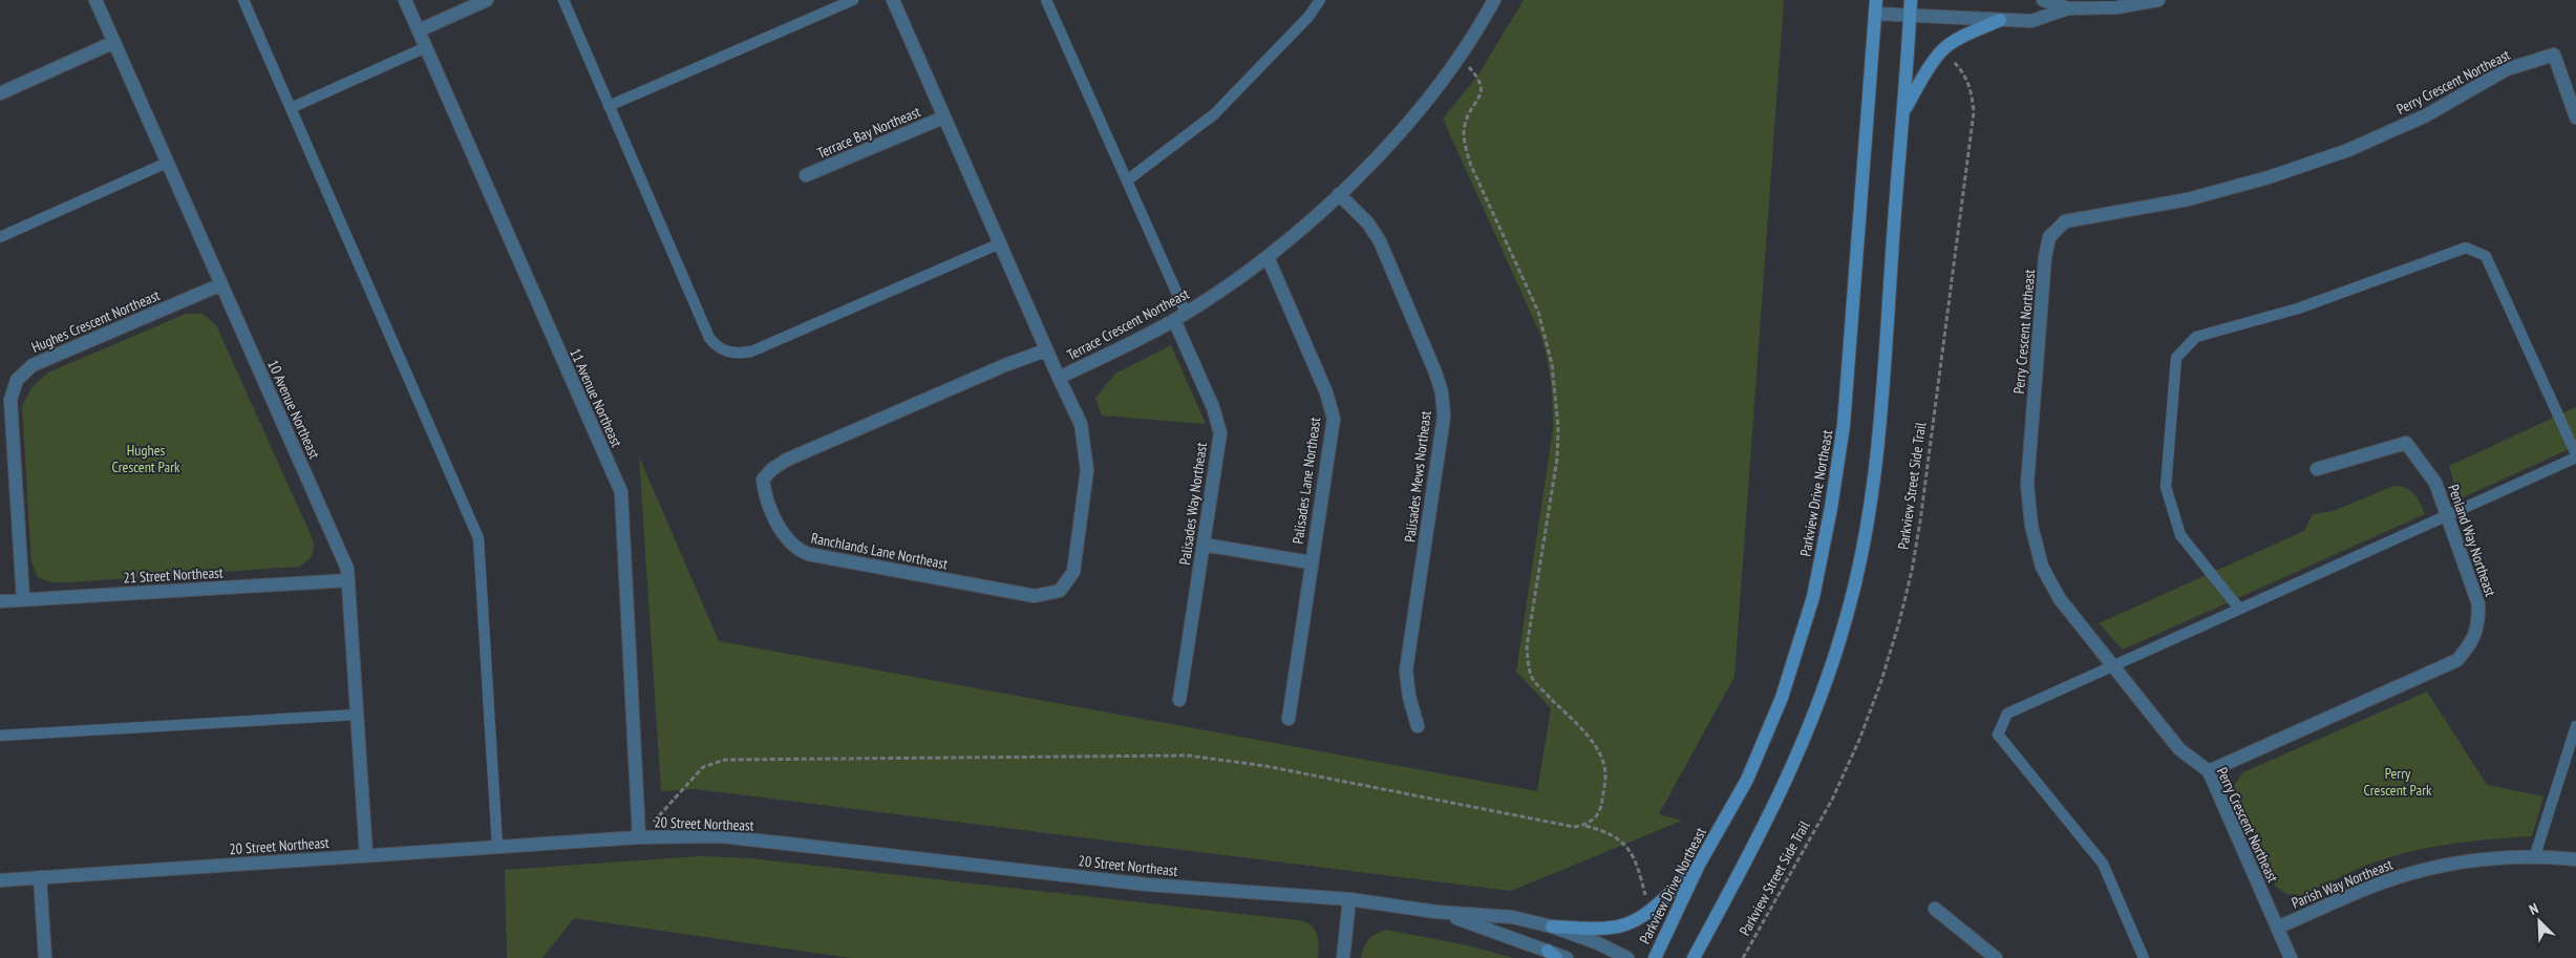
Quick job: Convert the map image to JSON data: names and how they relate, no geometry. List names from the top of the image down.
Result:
{
  "streets": {
    "main road": ["Parkview Drive Northeast"],
    "street": [
      "Perry Crescent Northeast",
      "Terrace Bay Northeast",
      "Hughes Crescent Northeast",
      "Terrace Crescent Northeast",
      "11 Avenue Northeast",
      "10 Avenue Northeast",
      "Palisades Mews Northeast",
      "Palisades Lane Northeast",
      "Palisades Way Northeast",
      "Penland Way Northeast",
      "Ranchlands Lane Northeast",
      "21 Street Northeast",
      "20 Street Northeast",
      "Parish Way Northeast"
    ],
    "path": ["Parkview Street Side Trail"]
  },
  "crossings": [
    ["Perry Crescent Northeast", "Penland Way Northeast"],
    ["Perry Crescent Northeast", "Parish Way Northeast"],
    ["Terrace Bay Northeast", "Terrace Crescent Northeast"],
    ["Hughes Crescent Northeast", "10 Avenue Northeast"],
    ["Hughes Crescent Northeast", "21 Street Northeast"],
    ["Terrace Crescent Northeast", "Palisades Mews Northeast"],
    ["Terrace Crescent Northeast", "Palisades Lane Northeast"],
    ["Terrace Crescent Northeast", "Palisades Way Northeast"],
    ["Terrace Crescent Northeast", "Ranchlands Lane Northeast"],
    ["11 Avenue Northeast", "20 Street Northeast"],
    ["10 Avenue Northeast", "21 Street Northeast"],
    ["10 Avenue Northeast", "20 Street Northeast"]
  ],
  "parks": ["Hughes Crescent Park", "Perry Crescent Park"],
  "north": "top left"
}
